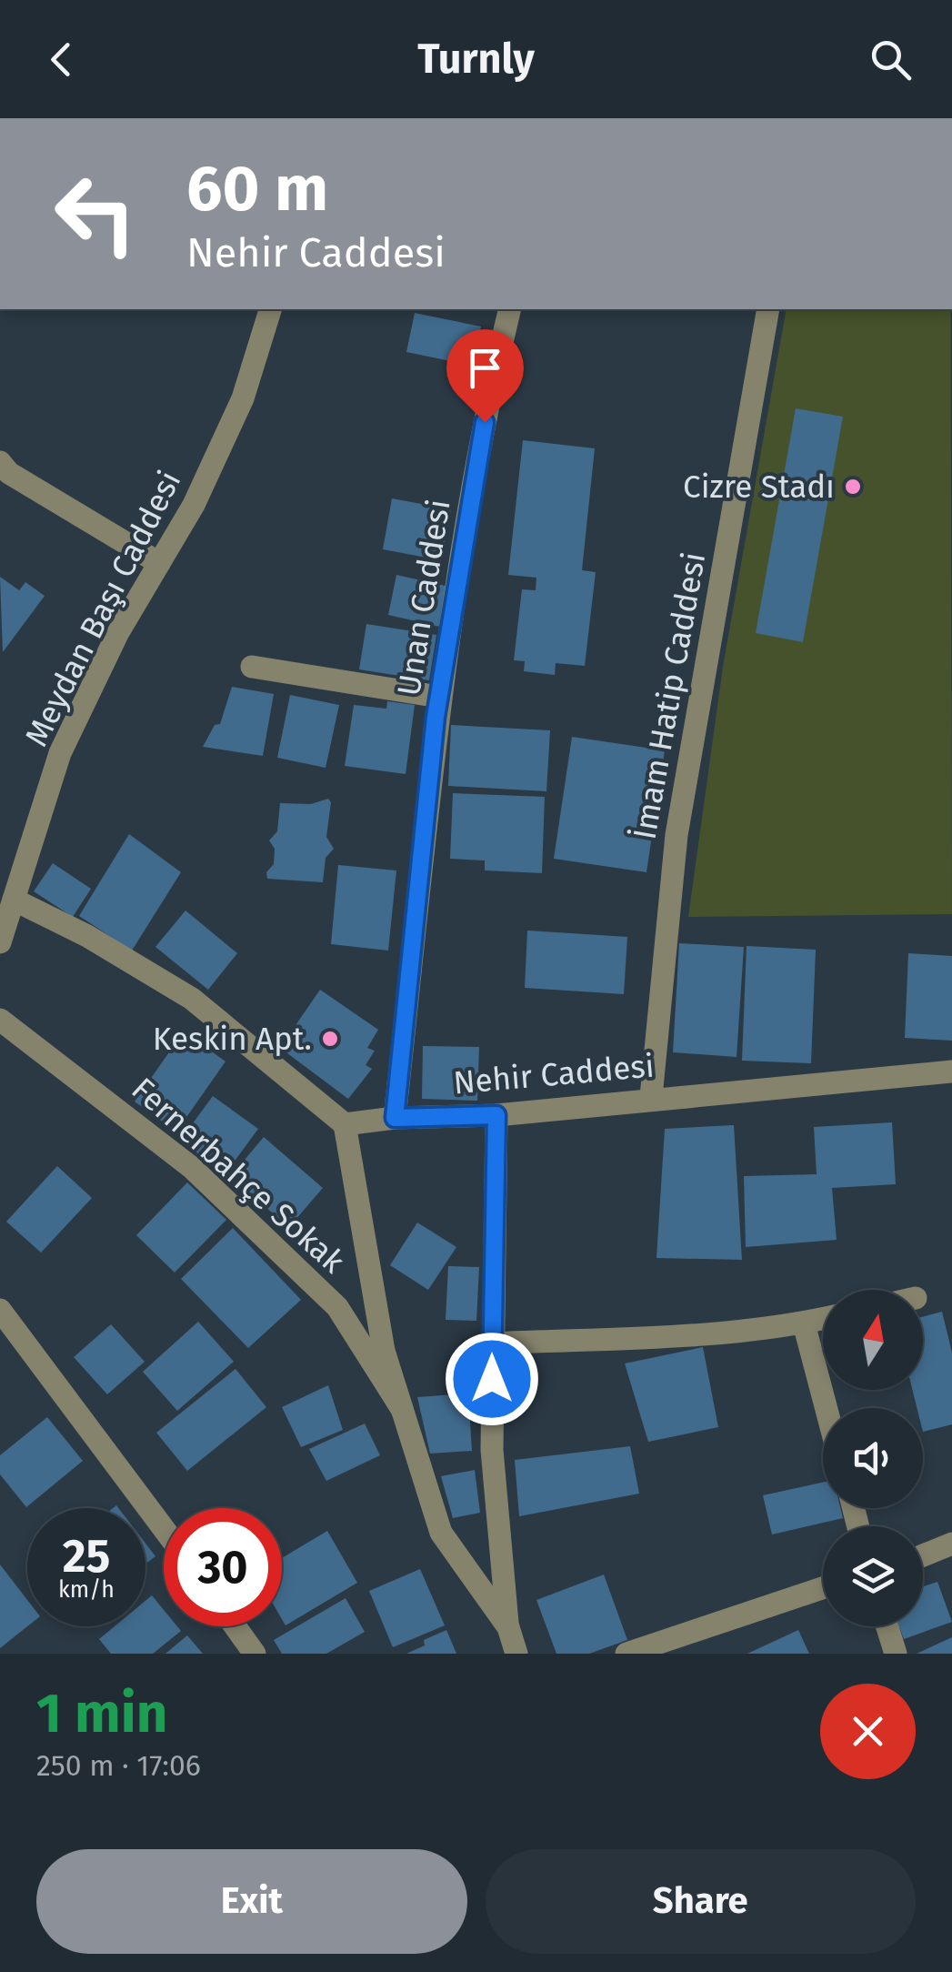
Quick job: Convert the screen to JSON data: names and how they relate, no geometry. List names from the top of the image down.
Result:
{
  "streets": {
    "street": [
      "Unan Caddesi",
      "Meydan Başı Caddesi",
      "İmam Hatip Caddesi",
      "Nehir Caddesi",
      "Fernerbahçe Sokak"
    ]
  },
  "crossings": [
    ["Unan Caddesi", "Nehir Caddesi"],
    ["İmam Hatip Caddesi", "Nehir Caddesi"]
  ],
  "places": ["Cizre Stadı", "Keskin Apt."],
  "north": "top",
  "page": {
    "header": "Turnly",
    "turn": ["60 m", "Nehir Caddesi"],
    "speed": "25 km/h",
    "limit": "30",
    "heading": ["1 min", "250 m · 17:06"],
    "buttons": ["Exit", "Share"]
  }
}
